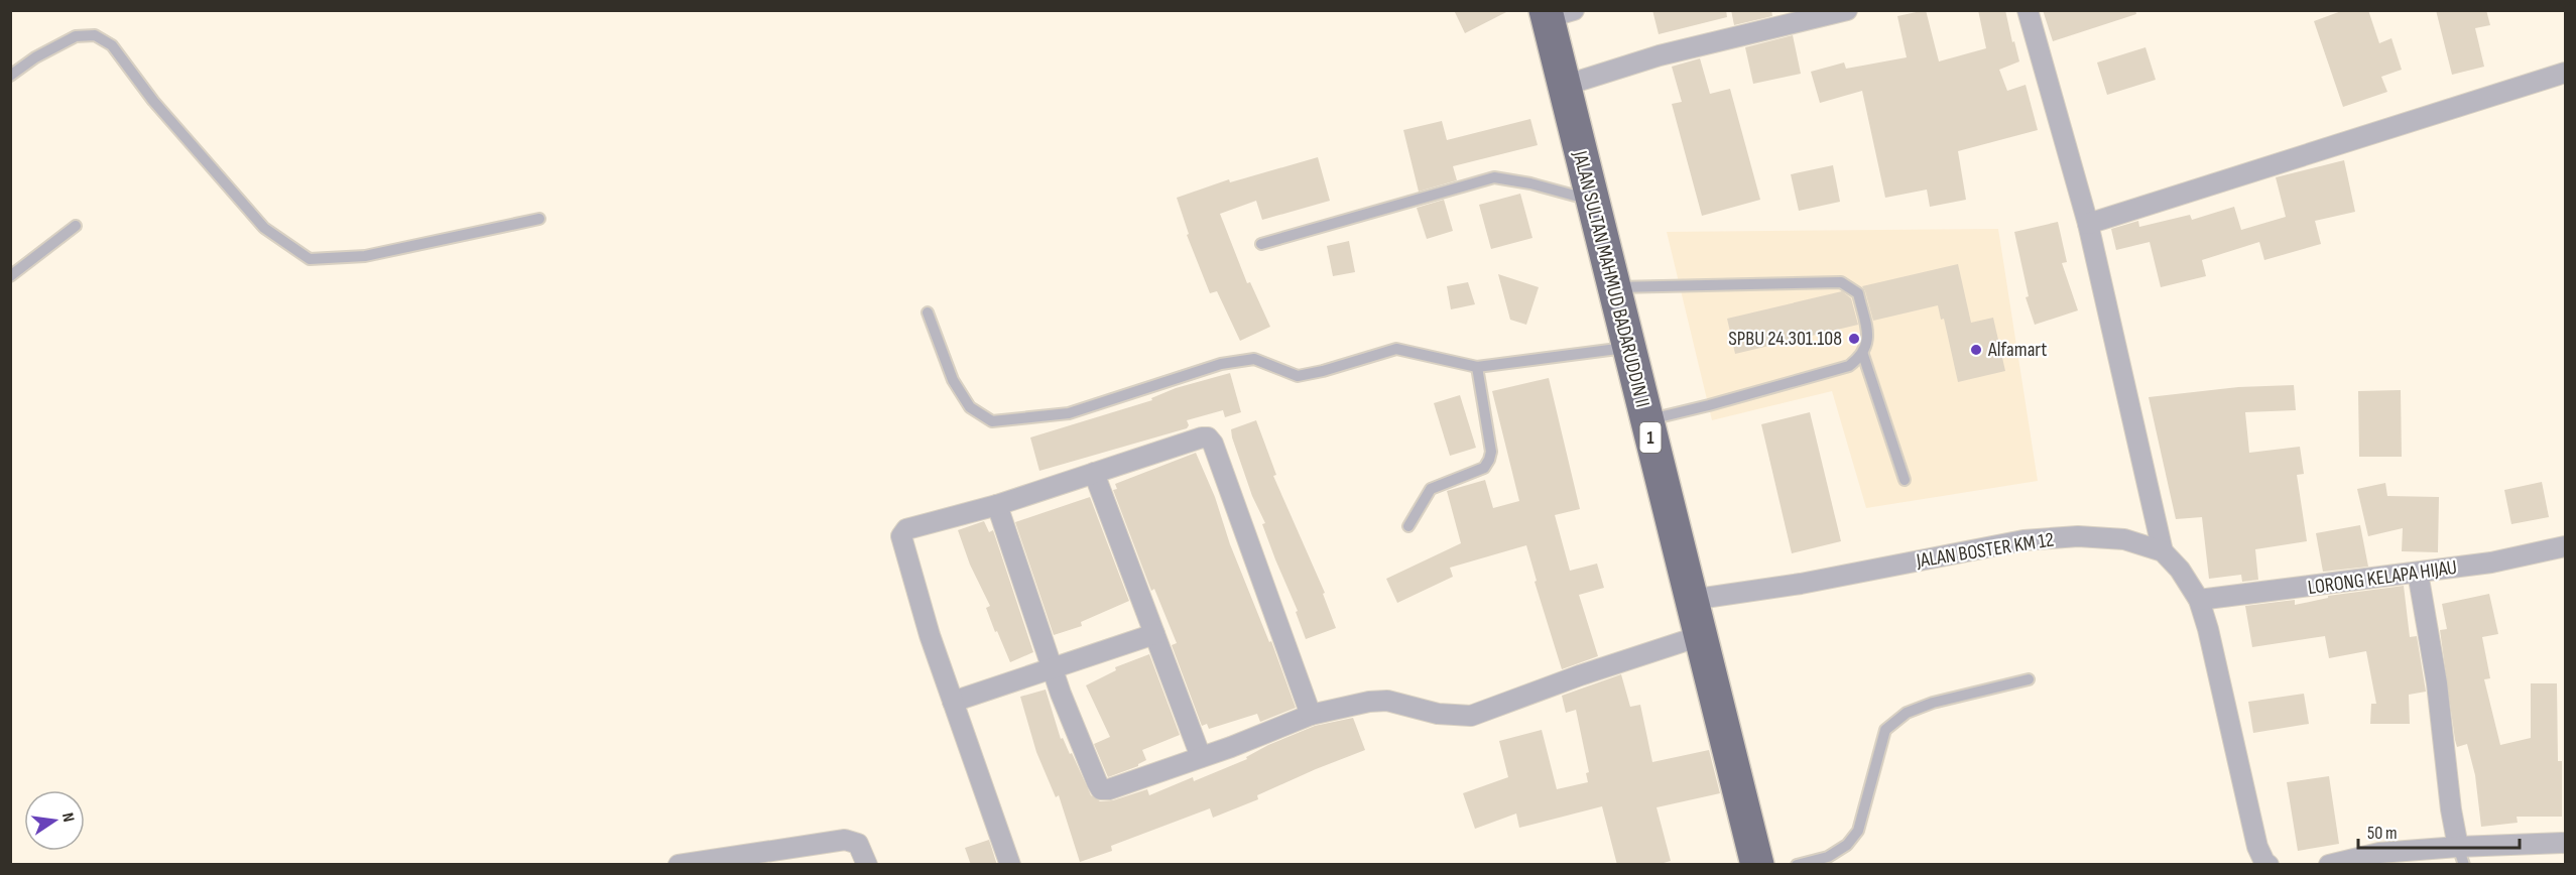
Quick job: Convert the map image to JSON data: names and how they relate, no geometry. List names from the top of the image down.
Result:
{
  "streets": {
    "highway": ["JALAN SULTAN MAHMUD BADARUDDIN II", "1"],
    "street": ["JALAN BOSTER KM 12", "LORONG KELAPA HIJAU"]
  },
  "crossings": [
    ["JALAN SULTAN MAHMUD BADARUDDIN II", "JALAN BOSTER KM 12"]
  ],
  "places": ["SPBU 24.301.108", "Alfamart"],
  "scale_bar": "50 m",
  "north": "right"
}
